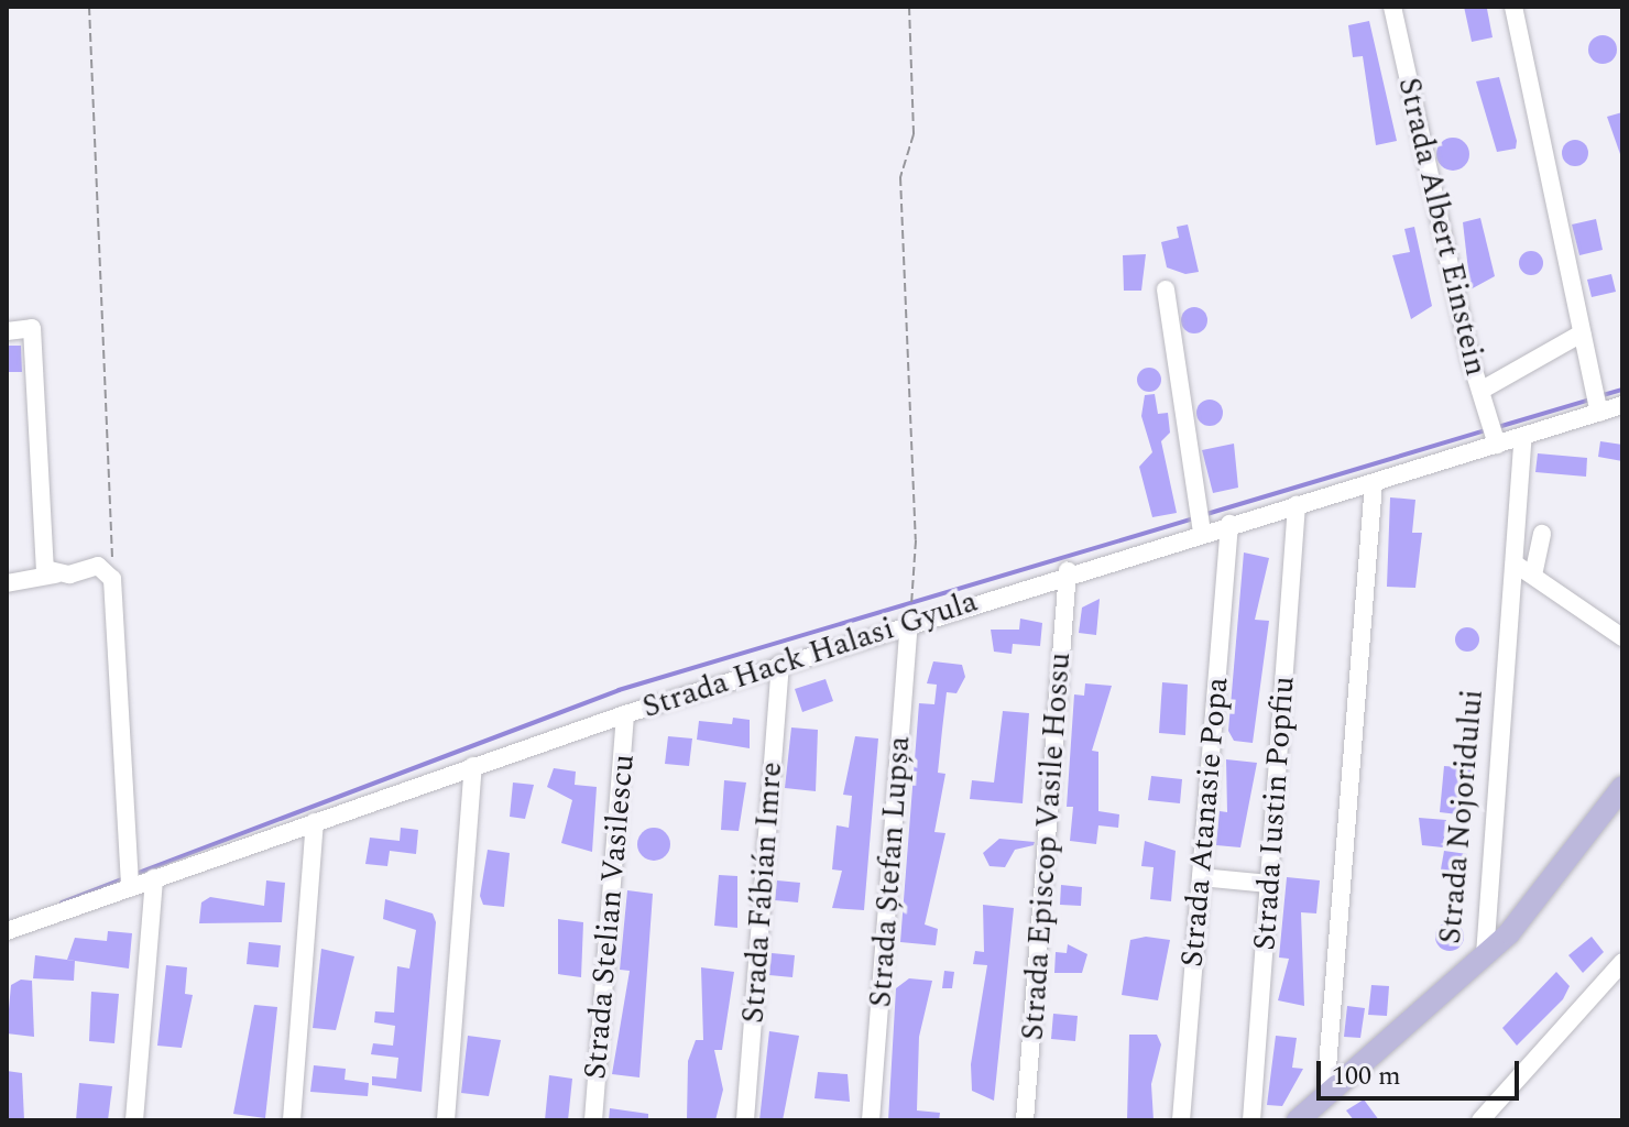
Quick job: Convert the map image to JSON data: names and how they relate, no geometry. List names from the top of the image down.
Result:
{
  "streets": {
    "main road": ["Strada Nojoridului"],
    "street": [
      "Strada Albert Einstein",
      "Strada Hack Halasi Gyula",
      "Strada Iustin Popfiu",
      "Strada Atanasie Popa",
      "Strada Episcop Vasile Hossu",
      "Strada Ștefan Lupșa",
      "Strada Fábián Imre",
      "Strada Stelian Vasilescu"
    ]
  },
  "crossings": [
    ["Strada Albert Einstein", "Strada Hack Halasi Gyula"],
    ["Strada Hack Halasi Gyula", "Strada Iustin Popfiu"],
    ["Strada Hack Halasi Gyula", "Strada Nojoridului"],
    ["Strada Hack Halasi Gyula", "Strada Atanasie Popa"],
    ["Strada Hack Halasi Gyula", "Strada Episcop Vasile Hossu"],
    ["Strada Hack Halasi Gyula", "Strada Ștefan Lupșa"],
    ["Strada Hack Halasi Gyula", "Strada Fábián Imre"],
    ["Strada Hack Halasi Gyula", "Strada Stelian Vasilescu"]
  ],
  "scale_bar": "100 m"
}
